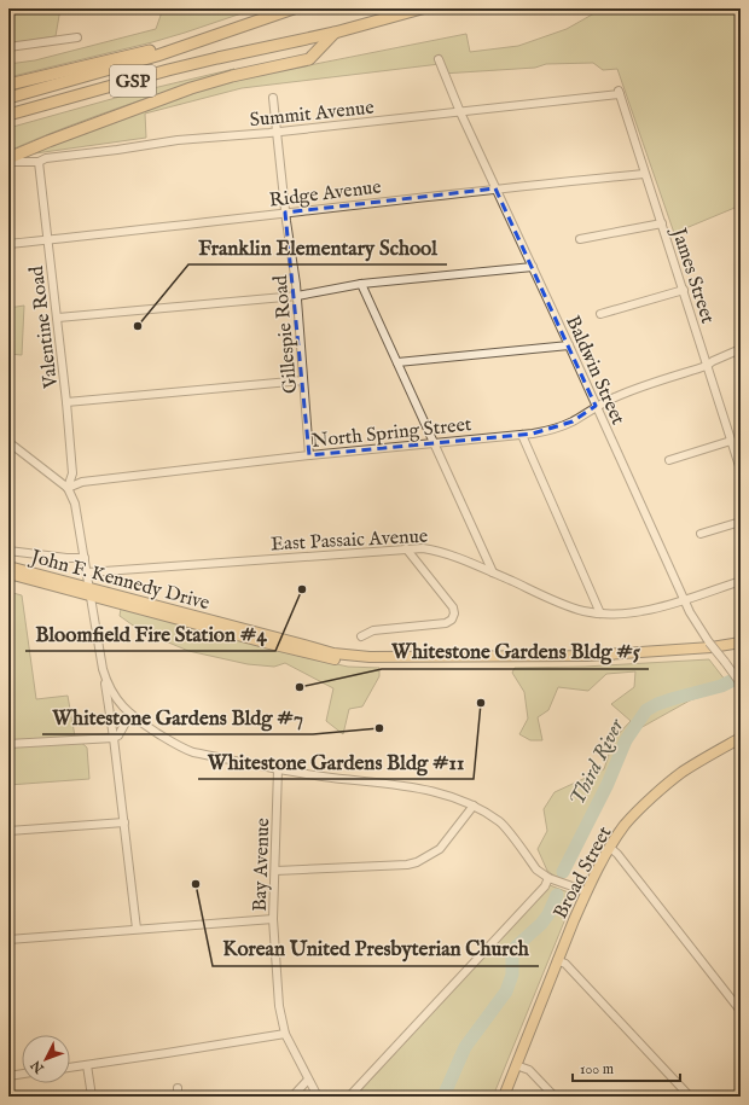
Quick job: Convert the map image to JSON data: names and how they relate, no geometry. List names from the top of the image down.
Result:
{
  "streets": {
    "highway": ["GSP"],
    "main road": ["John F. Kennedy Drive", "Broad Street"],
    "street": [
      "Summit Avenue",
      "Ridge Avenue",
      "James Street",
      "Valentine Road",
      "Gillespie Road",
      "Baldwin Street",
      "North Spring Street",
      "East Passaic Avenue",
      "Bay Avenue"
    ]
  },
  "crossings": [
    ["Summit Avenue", "James Street"],
    ["Summit Avenue", "Valentine Road"],
    ["Summit Avenue", "Gillespie Road"],
    ["Summit Avenue", "Baldwin Street"],
    ["Ridge Avenue", "James Street"],
    ["Ridge Avenue", "Valentine Road"],
    ["Ridge Avenue", "Gillespie Road"],
    ["Ridge Avenue", "Baldwin Street"],
    ["James Street", "North Spring Street"],
    ["Valentine Road", "North Spring Street"],
    ["Gillespie Road", "North Spring Street"],
    ["Baldwin Street", "North Spring Street"],
    ["Baldwin Street", "East Passaic Avenue"]
  ],
  "water": ["Third River"],
  "places": [
    "Franklin Elementary School",
    "Bloomfield Fire Station #4",
    "Whitestone Gardens Bldg #5",
    "Whitestone Gardens Bldg #11",
    "Whitestone Gardens Bldg #7",
    "Korean United Presbyterian Church"
  ],
  "scale_bar": "100 m",
  "north": "bottom left"
}
